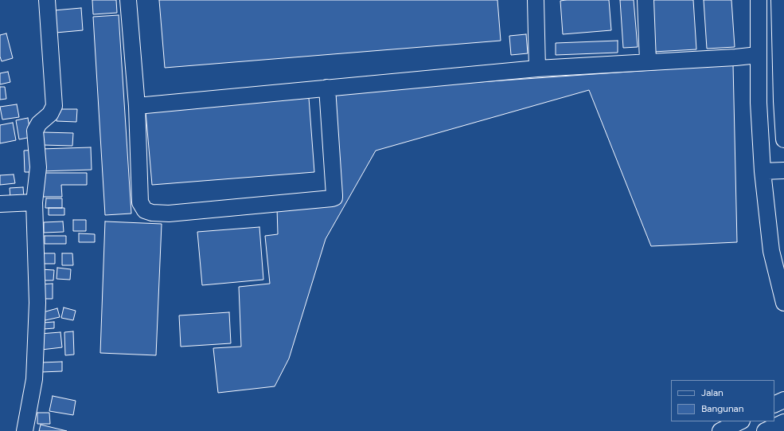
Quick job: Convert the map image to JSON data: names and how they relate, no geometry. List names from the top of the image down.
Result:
{
  "legend": ["Jalan", "Bangunan"]
}
